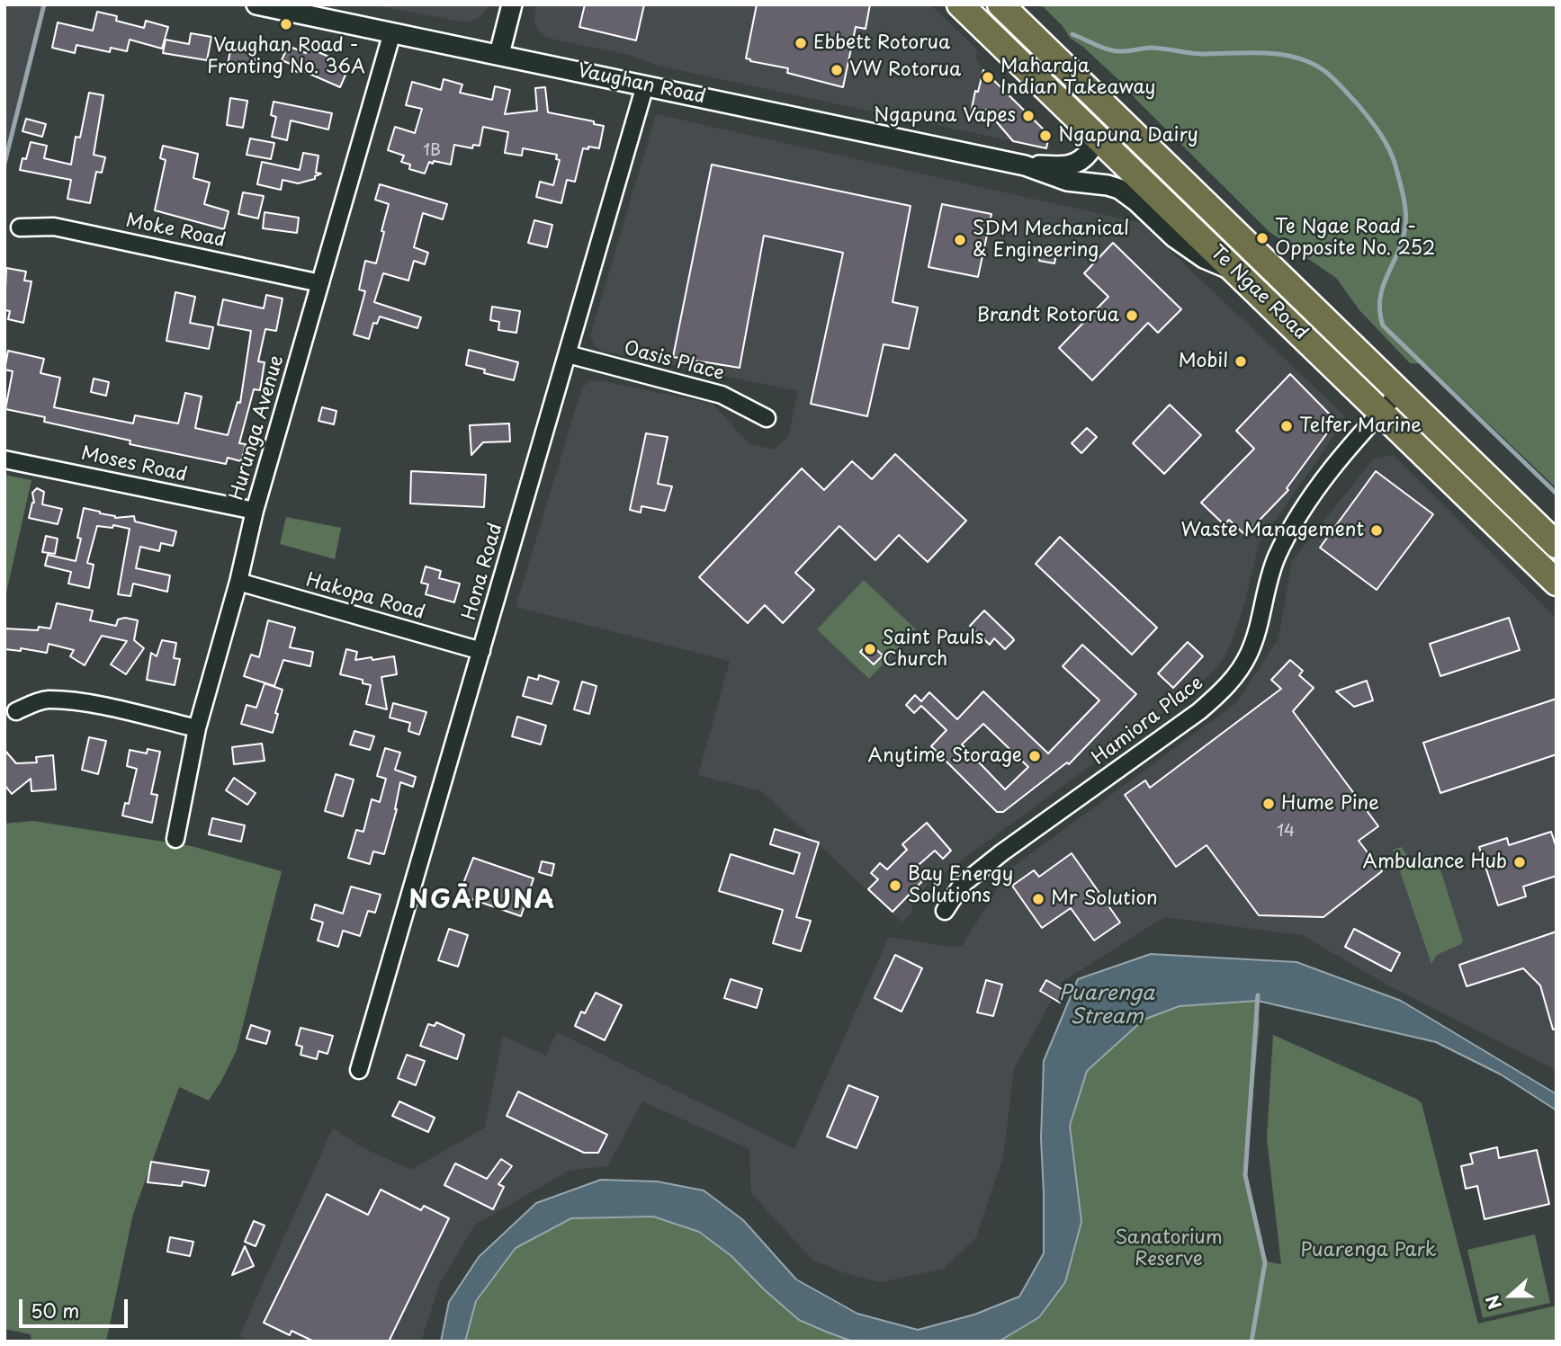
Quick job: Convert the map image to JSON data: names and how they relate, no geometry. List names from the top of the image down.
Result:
{
  "streets": {
    "highway": ["Te Ngae Road"],
    "street": [
      "Vaughan Road",
      "Moke Road",
      "Oasis Place",
      "Hurunga Avenue",
      "Moses Road",
      "Hona Road",
      "Hakopa Road",
      "Hamiora Place"
    ]
  },
  "crossings": [
    ["Vaughan Road", "Te Ngae Road"],
    ["Vaughan Road", "Hurunga Avenue"],
    ["Vaughan Road", "Hona Road"],
    ["Moke Road", "Hurunga Avenue"],
    ["Te Ngae Road", "Hamiora Place"],
    ["Oasis Place", "Hona Road"],
    ["Hurunga Avenue", "Moses Road"],
    ["Hurunga Avenue", "Hakopa Road"],
    ["Hona Road", "Hakopa Road"]
  ],
  "districts": ["NGĀPUNA"],
  "water": ["Puarenga Stream"],
  "parks": ["Sanatorium Reserve", "Puarenga Park"],
  "places": [
    "Vaughan Road - Fronting No. 36A",
    "Ebbett Rotorua",
    "VW Rotorua",
    "Maharaja Indian Takeaway",
    "Ngapuna Vapes",
    "Ngapuna Dairy",
    "Te Ngae Road - Opposite No. 252",
    "SDM Mechanical & Engineering",
    "Brandt Rotorua",
    "Mobil",
    "Telfer Marine",
    "Waste Management",
    "Saint Pauls Church",
    "Anytime Storage",
    "Hume Pine",
    "Ambulance Hub",
    "Bay Energy Solutions",
    "Mr Solution"
  ],
  "house_numbers": ["1B", "14"],
  "scale_bar": "50 m",
  "north": "left"
}
